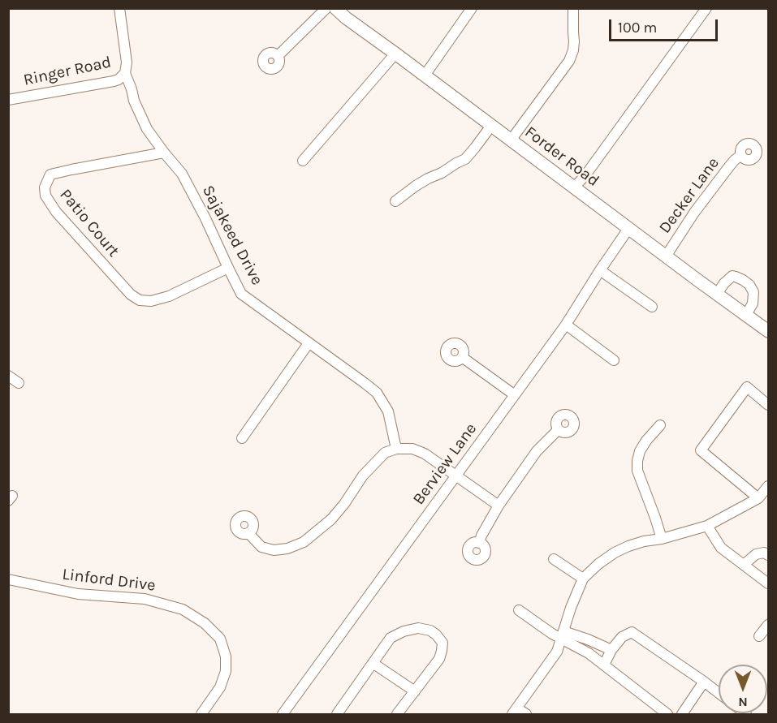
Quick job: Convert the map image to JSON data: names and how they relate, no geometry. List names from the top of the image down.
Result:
{
  "streets": {
    "main road": ["Forder Road"],
    "street": [
      "Ringer Road",
      "Decker Lane",
      "Patio Court",
      "Sajakeed Drive",
      "Berview Lane",
      "Linford Drive"
    ]
  },
  "crossings": [
    ["Ringer Road", "Sajakeed Drive"],
    ["Forder Road", "Decker Lane"],
    ["Forder Road", "Berview Lane"],
    ["Patio Court", "Sajakeed Drive"]
  ],
  "scale_bar": "100 m",
  "north": "bottom"
}
